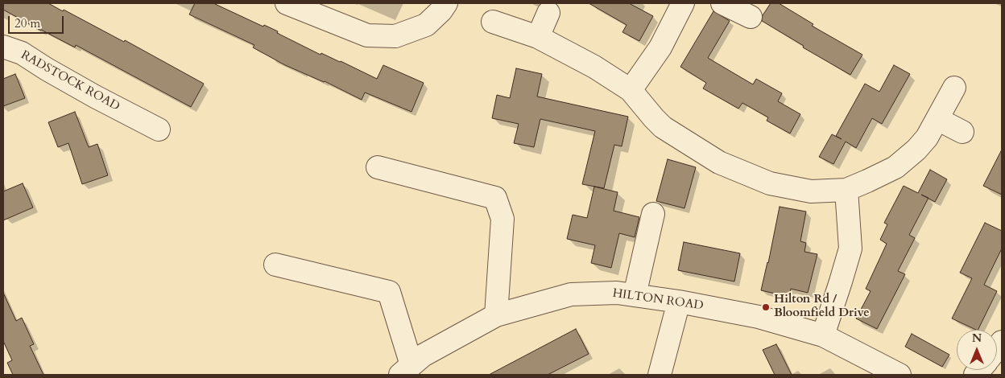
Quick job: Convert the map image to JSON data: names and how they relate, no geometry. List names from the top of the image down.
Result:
{
  "streets": {
    "street": ["RADSTOCK ROAD", "HILTON ROAD"]
  },
  "places": ["Hilton Rd / Bloomfield Drive"],
  "scale_bar": "20 m",
  "north": "top"
}
